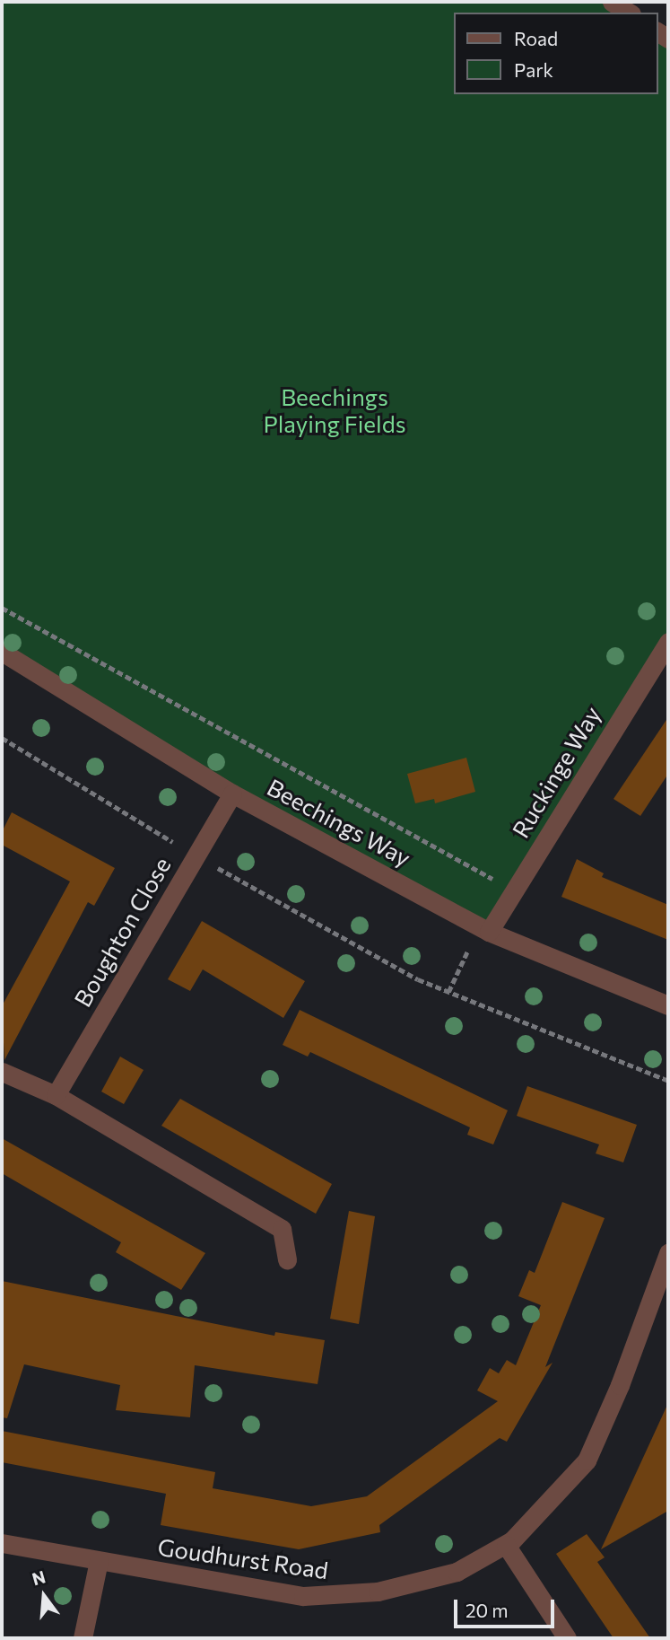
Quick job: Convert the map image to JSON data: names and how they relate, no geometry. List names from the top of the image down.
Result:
{
  "streets": {
    "street": [
      "Ruckinge Way",
      "Beechings Way",
      "Boughton Close",
      "Goudhurst Road"
    ]
  },
  "crossings": [
    ["Ruckinge Way", "Beechings Way"],
    ["Beechings Way", "Boughton Close"]
  ],
  "parks": ["Beechings Playing Fields"],
  "legend": ["Road", "Park"],
  "scale_bar": "20 m",
  "north": "top"
}
